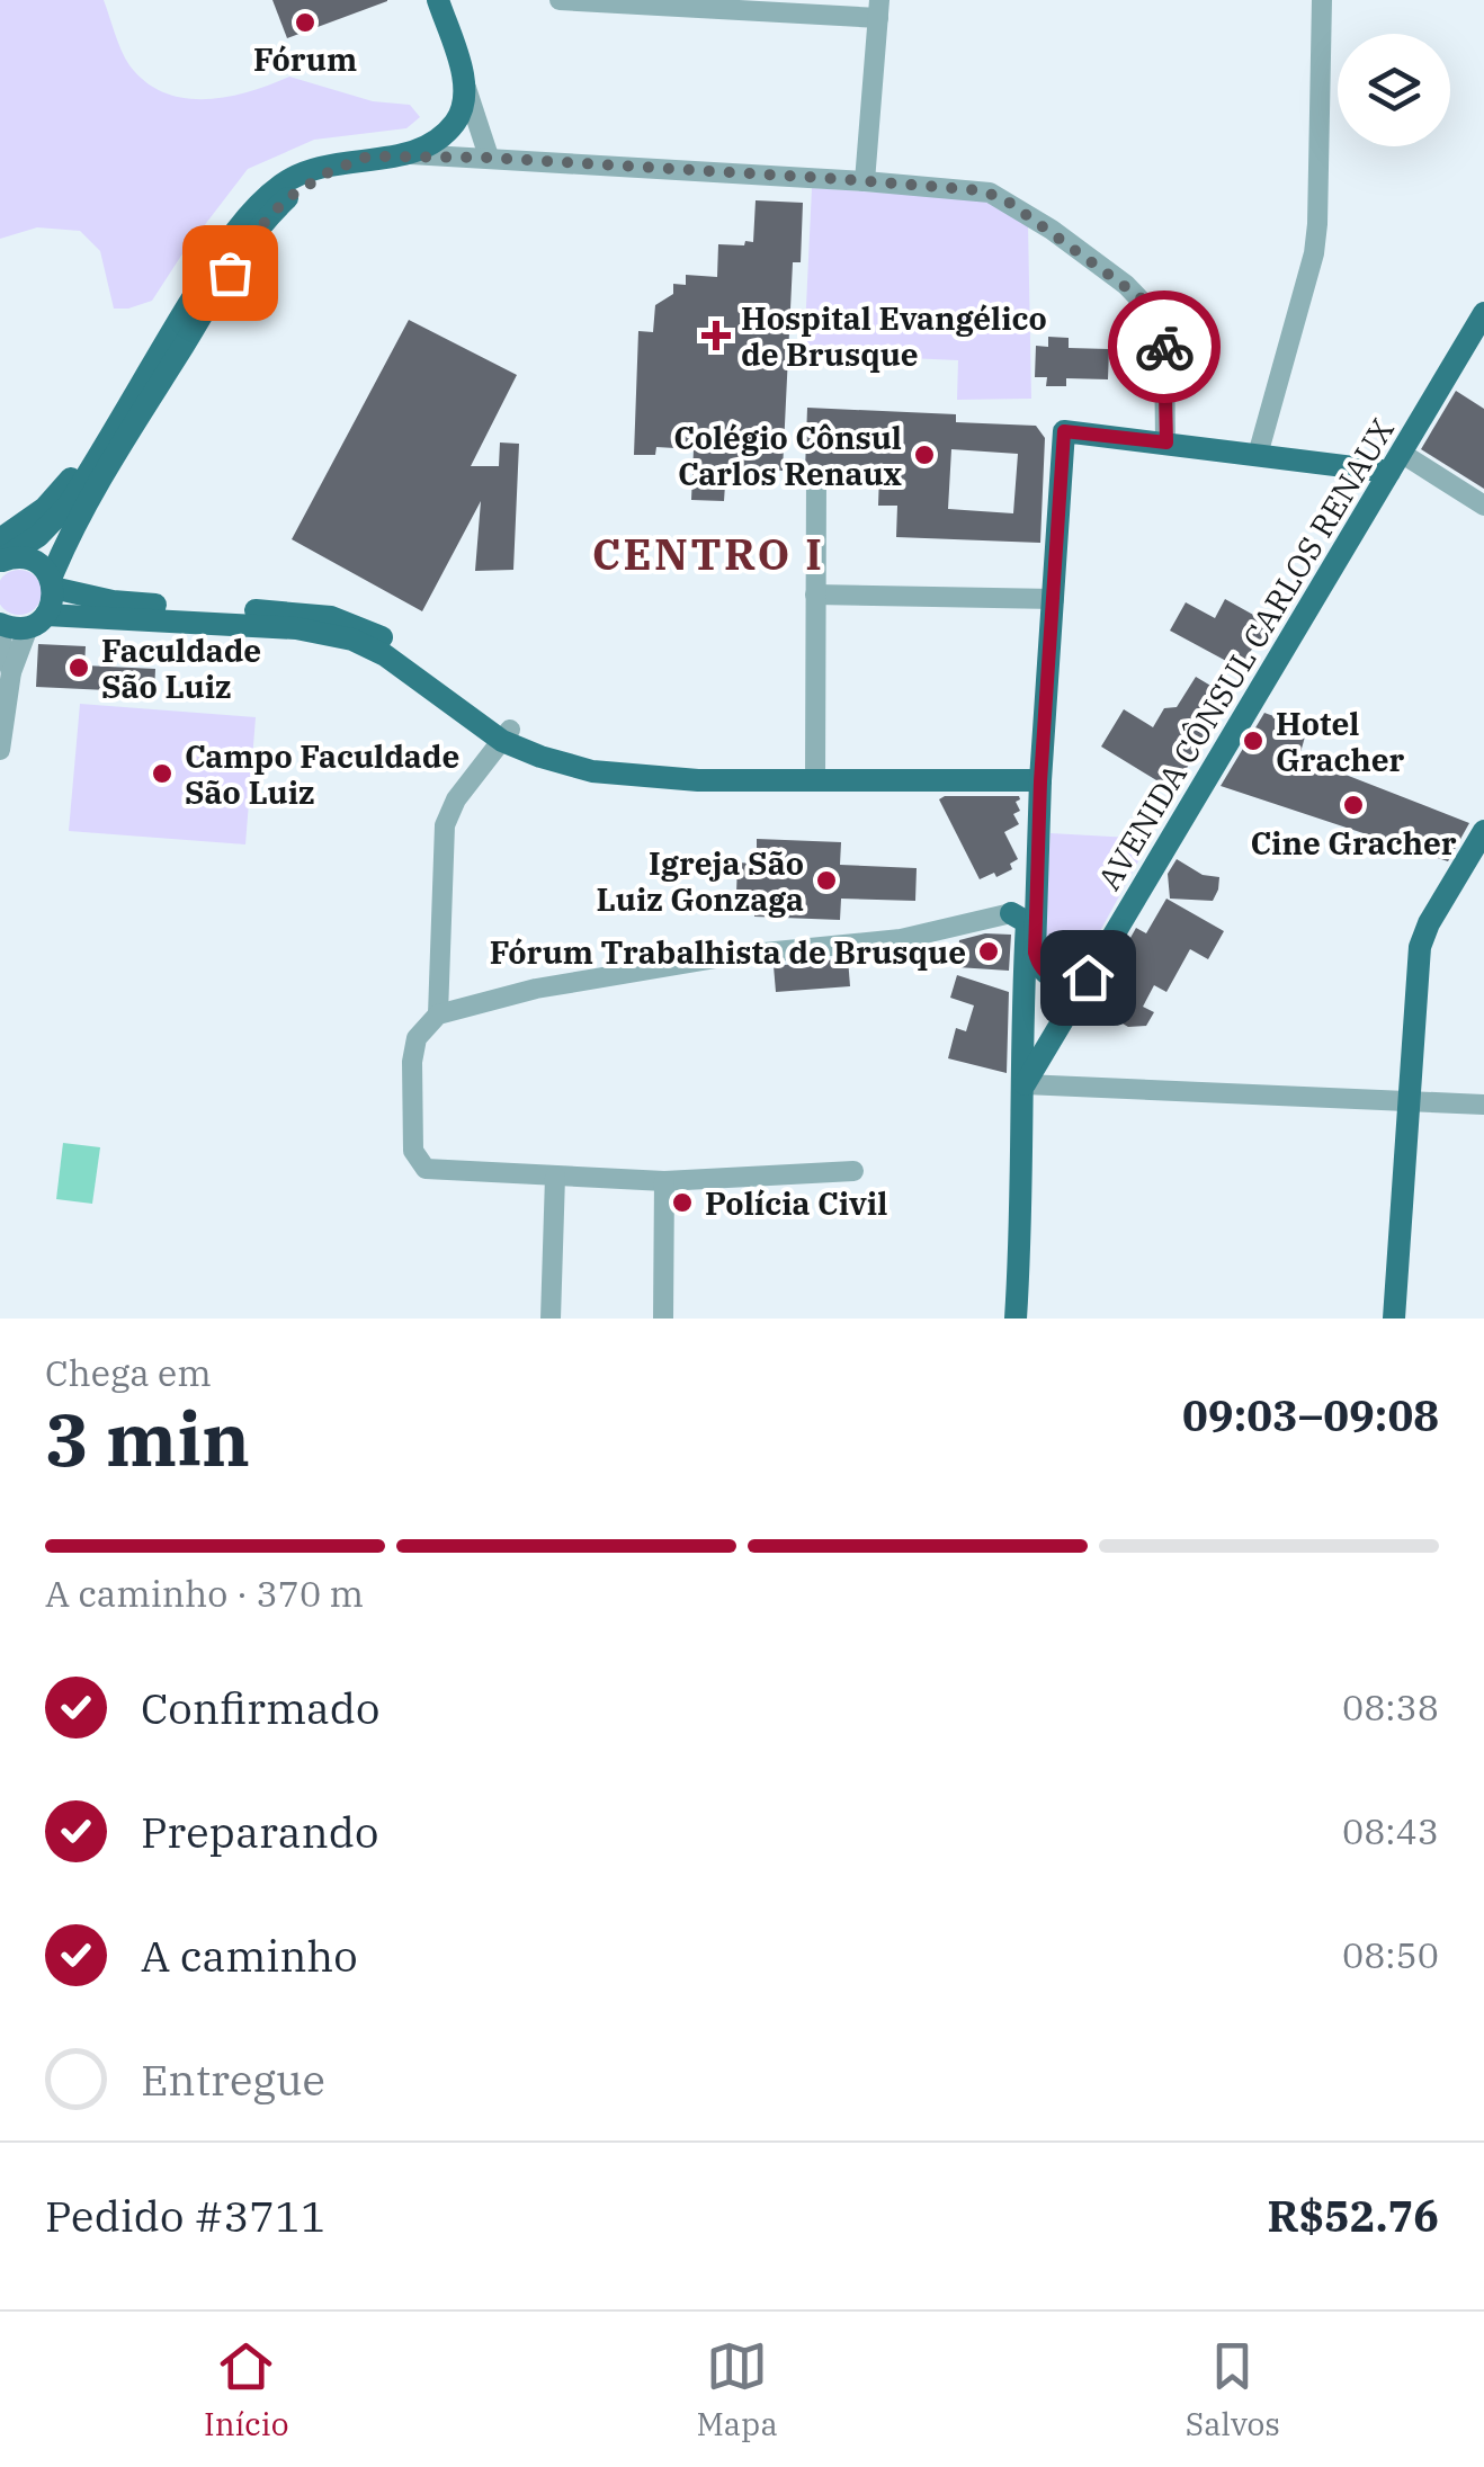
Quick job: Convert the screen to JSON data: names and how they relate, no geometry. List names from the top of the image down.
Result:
{
  "streets": {
    "main road": ["AVENIDA CÔNSUL CARLOS RENAUX"]
  },
  "districts": ["CENTRO I"],
  "places": {
    "other": [
      "Fórum",
      "Colégio Cônsul Carlos Renaux",
      "Faculdade São Luiz",
      "Hotel Gracher",
      "Campo Faculdade São Luiz",
      "Cine Gracher",
      "Igreja São Luiz Gonzaga",
      "Fórum Trabalhista de Brusque",
      "Polícia Civil"
    ],
    "health": ["Hospital Evangélico de Brusque"]
  },
  "page": {
    "heading": ["3 min", "Chega em", "09:03–09:08"],
    "panel": ["Pedido #3711", "R$52.76"],
    "bar": "A caminho · 370 m",
    "list": [
      ["Confirmado", "08:38"],
      ["Preparando", "08:43"],
      ["A caminho", "08:50"],
      "Entregue"
    ],
    "tabs": ["Início", "Mapa", "Salvos"]
  }
}
